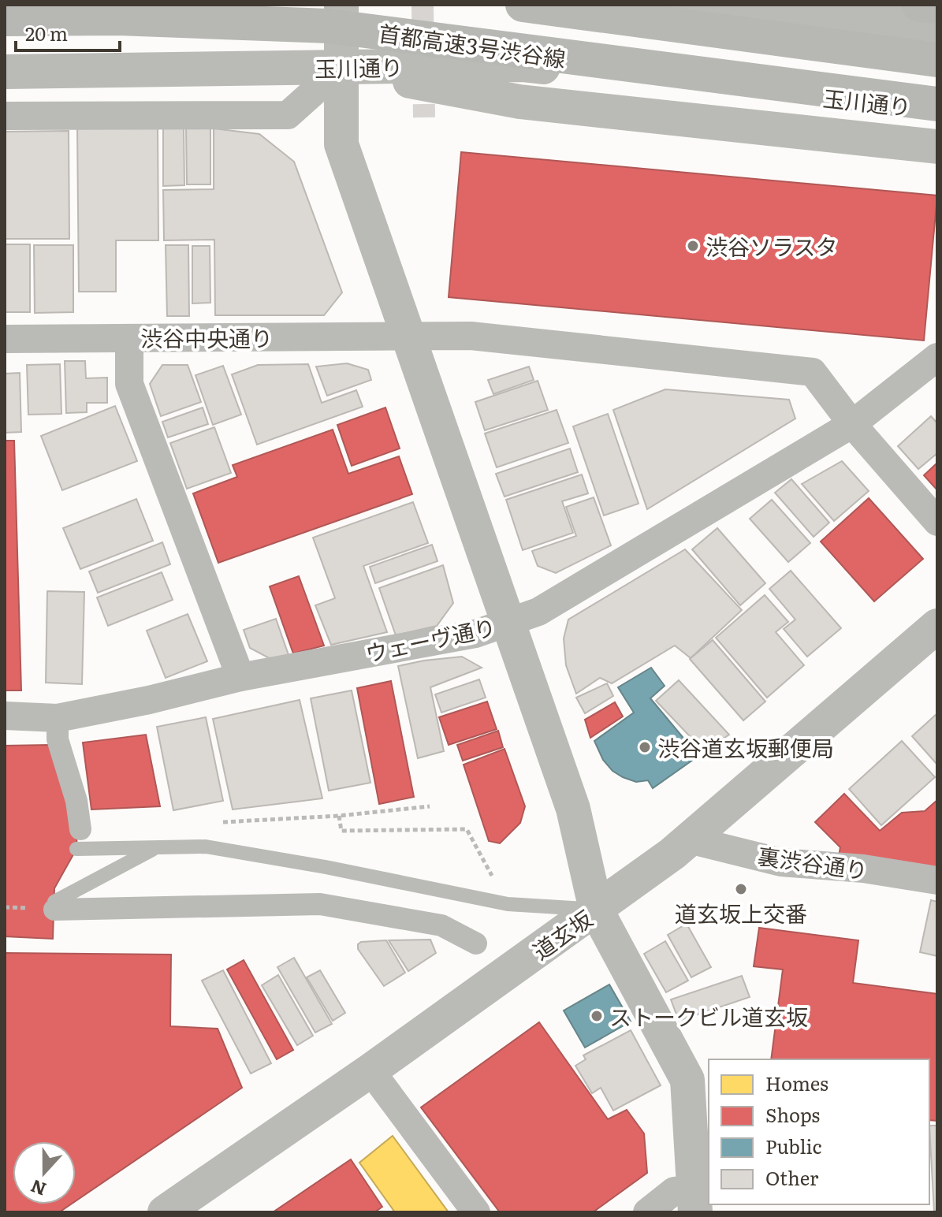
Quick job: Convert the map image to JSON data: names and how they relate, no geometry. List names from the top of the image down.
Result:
{
  "streets": {
    "highway": ["首都高速3号渋谷線", "玉川通り"],
    "street": [
      "渋谷中央通り",
      "ウェーヴ通り",
      "裏渋谷通り",
      "道玄坂"
    ]
  },
  "crossings": [
    ["渋谷中央通り", "ウェーヴ通り"],
    ["裏渋谷通り", "道玄坂"]
  ],
  "places": [
    "渋谷ソラスタ",
    "渋谷道玄坂郵便局",
    "道玄坂上交番",
    "ストークビル道玄坂"
  ],
  "legend": [
    "Homes",
    "Shops",
    "Public",
    "Other"
  ],
  "scale_bar": "20 m",
  "north": "bottom"
}
